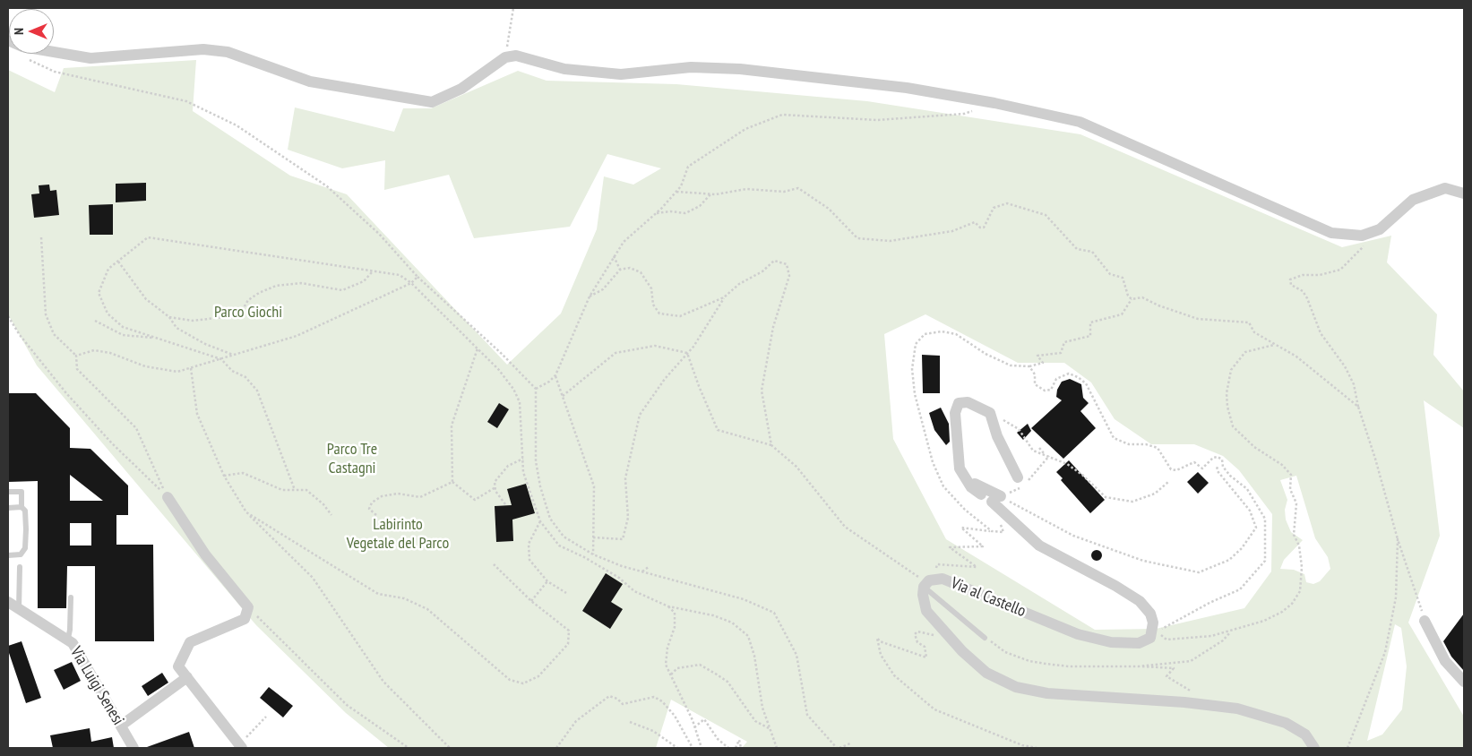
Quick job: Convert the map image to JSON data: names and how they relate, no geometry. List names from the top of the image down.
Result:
{
  "streets": {
    "street": ["Via al Castello", "Via Luigi Senesi"]
  },
  "parks": ["Parco Giochi", "Parco Tre Castagni", "Labirinto Vegetale del Parco"],
  "north": "left"
}
